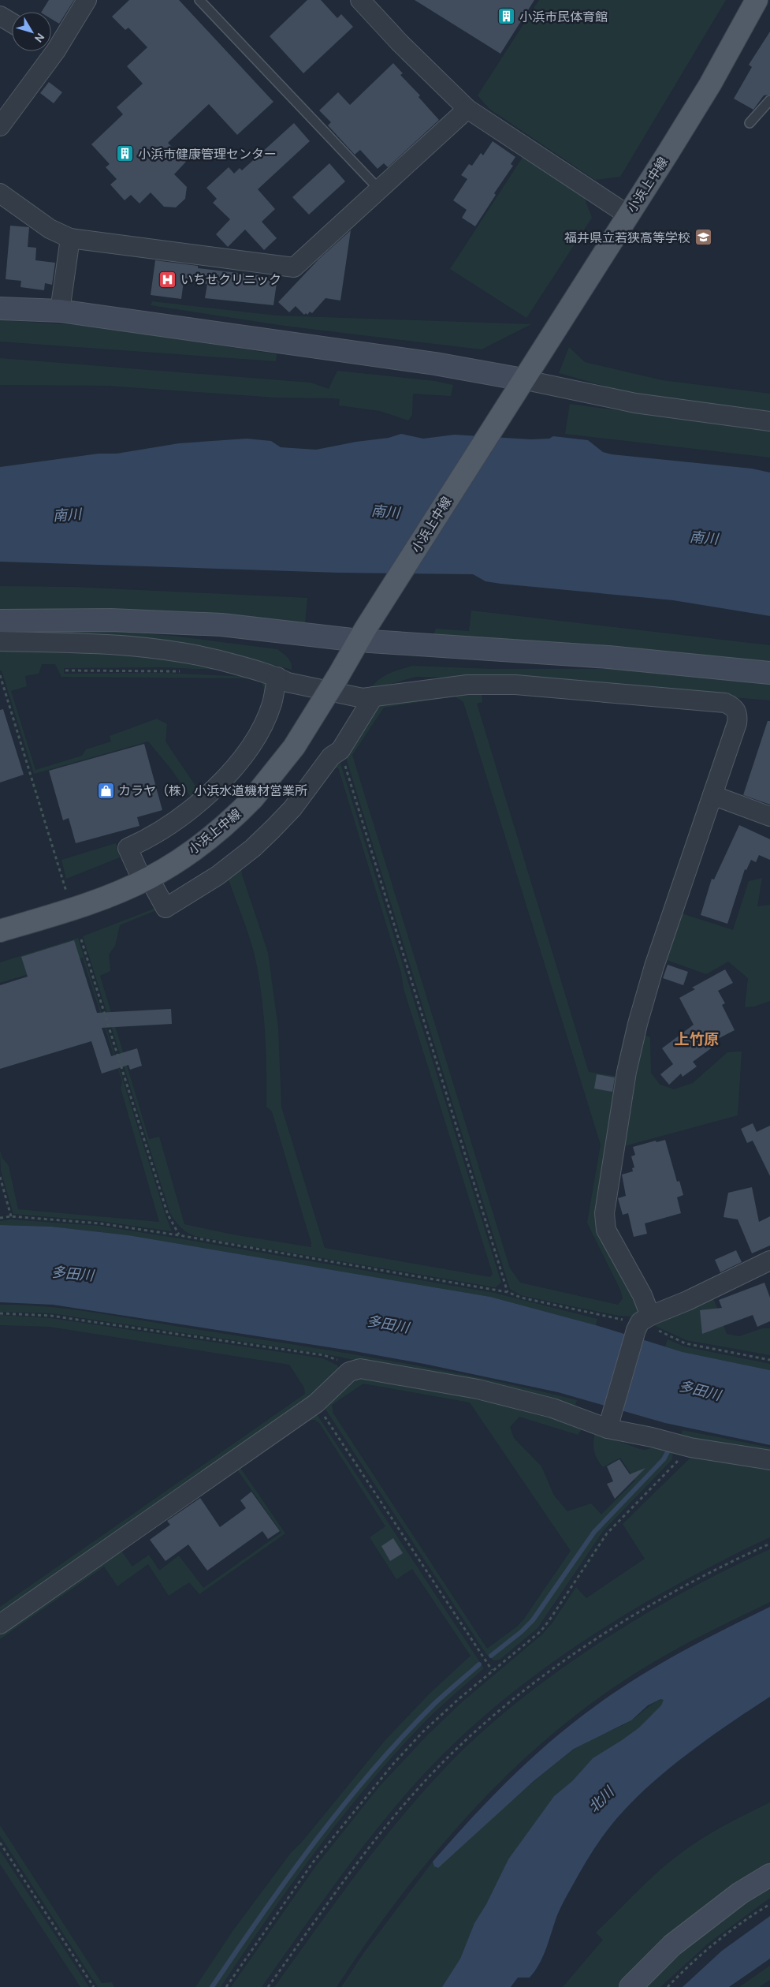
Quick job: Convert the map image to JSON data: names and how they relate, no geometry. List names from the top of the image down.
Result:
{
  "streets": {
    "main road": ["小浜上中線"]
  },
  "districts": ["上竹原"],
  "water": ["南川", "多田川", "北川"],
  "places": {
    "building": ["小浜市民体育館", "小浜市健康管理センター"],
    "school or university": ["福井県立若狭高等学校"],
    "hospital": ["いちせクリニック"],
    "shop": ["カラヤ（株）小浜水道機材営業所"]
  },
  "north": "bottom right"
}
